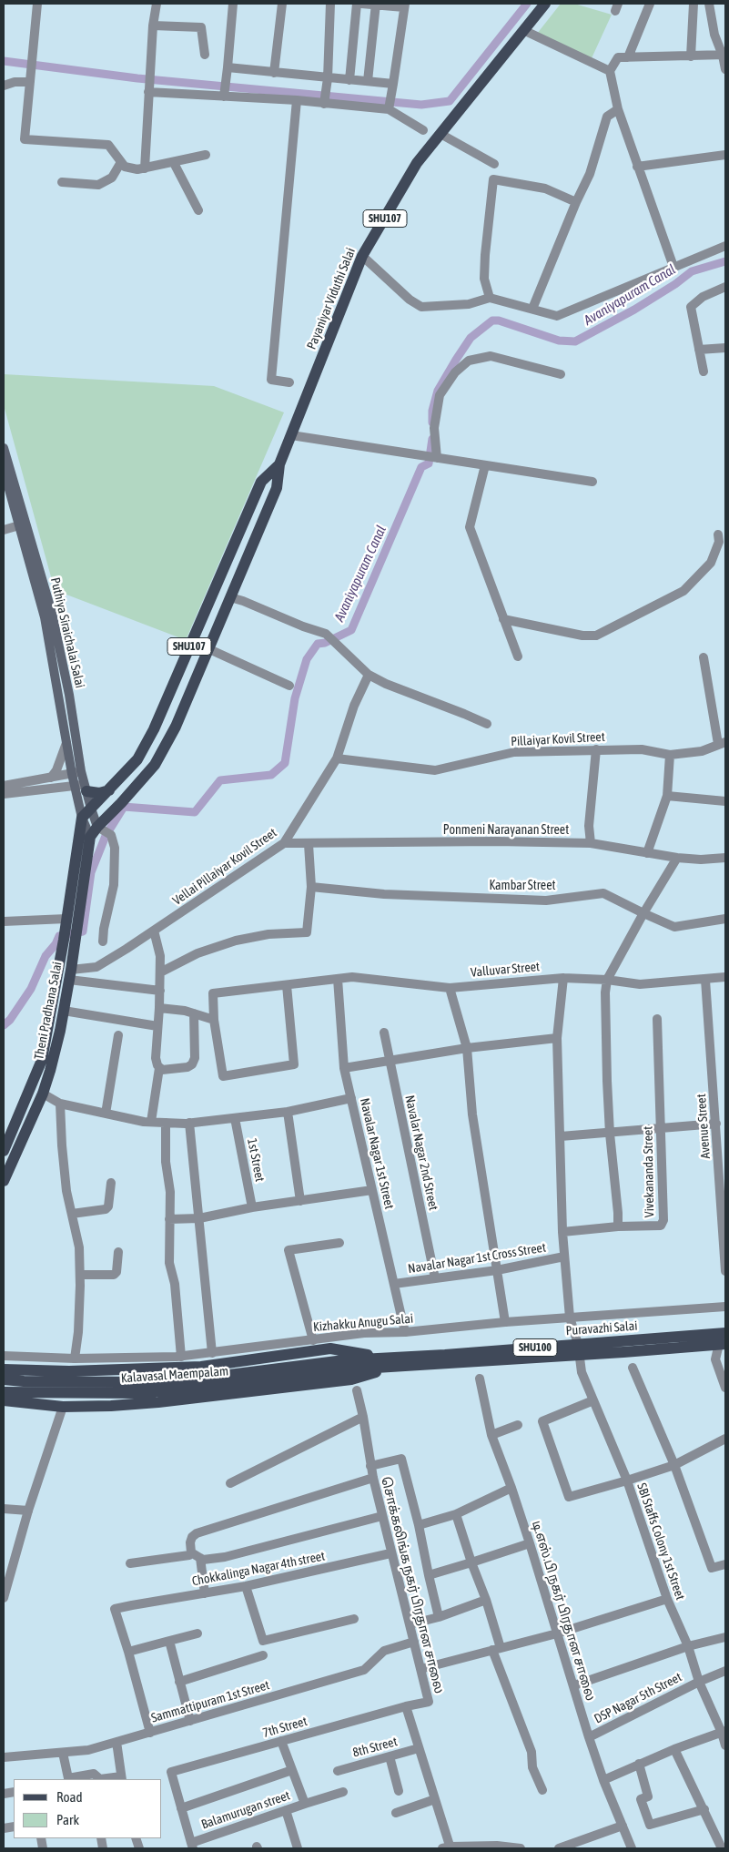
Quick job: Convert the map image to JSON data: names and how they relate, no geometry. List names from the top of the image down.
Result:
{
  "streets": {
    "main road": [
      "SHU107",
      "Payaniyar Viduthi Salai",
      "Puthiya Siraichalai Salai",
      "Theni Pradhana Salai",
      "Puravazhi Salai",
      "SHU100",
      "Kalavasal Maempalam"
    ],
    "street": [
      "Pillaiyar Kovil Street",
      "Ponmeni Narayanan Street",
      "Vellai Pillaiyar Kovil Street",
      "Kambar Street",
      "Valluvar Street",
      "Avenue Street",
      "Navalar Nagar 2nd Street",
      "Navalar Nagar 1st Street",
      "1st Street",
      "Vivekananda Street",
      "Navalar Nagar 1st Cross Street",
      "Kizhakku Anugu Salai",
      "SBI Staffs Colony 1st Street",
      "Chokkalinga Nagar 4th street",
      "சொக்கலிங்க நகர் பிரதான சாலை",
      "டி.எஸ்.பி நகர் பிரதான சாலை",
      "DSP Nagar 5th Street",
      "Sammattipuram 1st Street",
      "7th Street",
      "8th Street",
      "Balamurugan street"
    ]
  },
  "crossings": [
    ["Payaniyar Viduthi Salai", "Puthiya Siraichalai Salai"],
    ["Payaniyar Viduthi Salai", "Theni Pradhana Salai"],
    ["Puthiya Siraichalai Salai", "Theni Pradhana Salai"],
    ["Pillaiyar Kovil Street", "Vellai Pillaiyar Kovil Street"],
    ["Ponmeni Narayanan Street", "Vellai Pillaiyar Kovil Street"],
    ["Vellai Pillaiyar Kovil Street", "Theni Pradhana Salai"],
    ["Valluvar Street", "Avenue Street"],
    ["Valluvar Street", "Navalar Nagar 1st Street"],
    ["Valluvar Street", "SBI Staffs Colony 1st Street"],
    ["Navalar Nagar 2nd Street", "Navalar Nagar 1st Cross Street"],
    ["Navalar Nagar 1st Street", "Navalar Nagar 1st Cross Street"],
    ["Navalar Nagar 1st Street", "Kizhakku Anugu Salai"],
    ["Vivekananda Street", "SBI Staffs Colony 1st Street"],
    ["Navalar Nagar 1st Cross Street", "SBI Staffs Colony 1st Street"],
    ["Kizhakku Anugu Salai", "SBI Staffs Colony 1st Street"],
    ["Puravazhi Salai", "Kalavasal Maempalam"],
    ["Puravazhi Salai", "SBI Staffs Colony 1st Street"],
    ["SBI Staffs Colony 1st Street", "DSP Nagar 5th Street"],
    ["Chokkalinga Nagar 4th street", "சொக்கலிங்க நகர் பிரதான சாலை"],
    ["சொக்கலிங்க நகர் பிரதான சாலை", "Sammattipuram 1st Street"],
    ["சொக்கலிங்க நகர் பிரதான சாலை", "7th Street"],
    ["டி.எஸ்.பி நகர் பிரதான சாலை", "DSP Nagar 5th Street"],
    ["7th Street", "Balamurugan street"]
  ],
  "water": ["Avaniyapuram Canal"],
  "legend": ["Road", "Park"]
}
